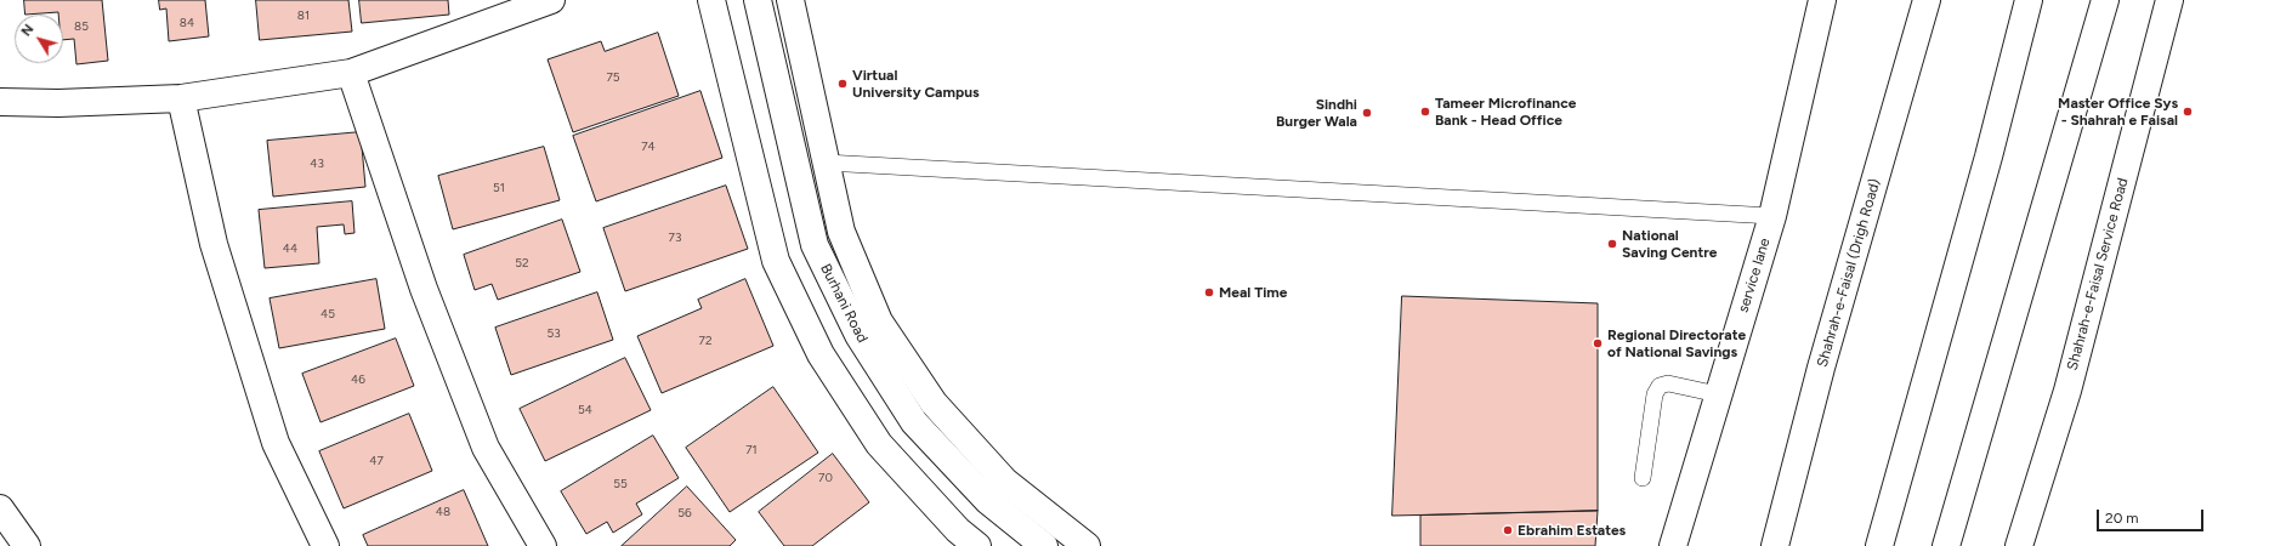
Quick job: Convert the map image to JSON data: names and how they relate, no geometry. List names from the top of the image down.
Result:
{
  "streets": {
    "main road": [
      "Shahrah-e-Faisal (Drigh Road)",
      "Shahrah-e-Faisal Service Road",
      "service lane",
      "Burhani Road"
    ]
  },
  "places": [
    "Virtual University Campus",
    "Tameer Microfinance Bank - Head Office",
    "Master Office Sys - Shahrah e Faisal",
    "Sindhi Burger Wala",
    "National Saving Centre",
    "Meal Time",
    "Regional Directorate of National Savings",
    "Ebrahim Estates"
  ],
  "house_numbers": [
    "81",
    "84",
    "85",
    "75",
    "74",
    "43",
    "51",
    "73",
    "44",
    "52",
    "45",
    "53",
    "72",
    "46",
    "54",
    "71",
    "47",
    "70",
    "55",
    "48",
    "56"
  ],
  "scale_bar": "20 m",
  "north": "top left"
}
